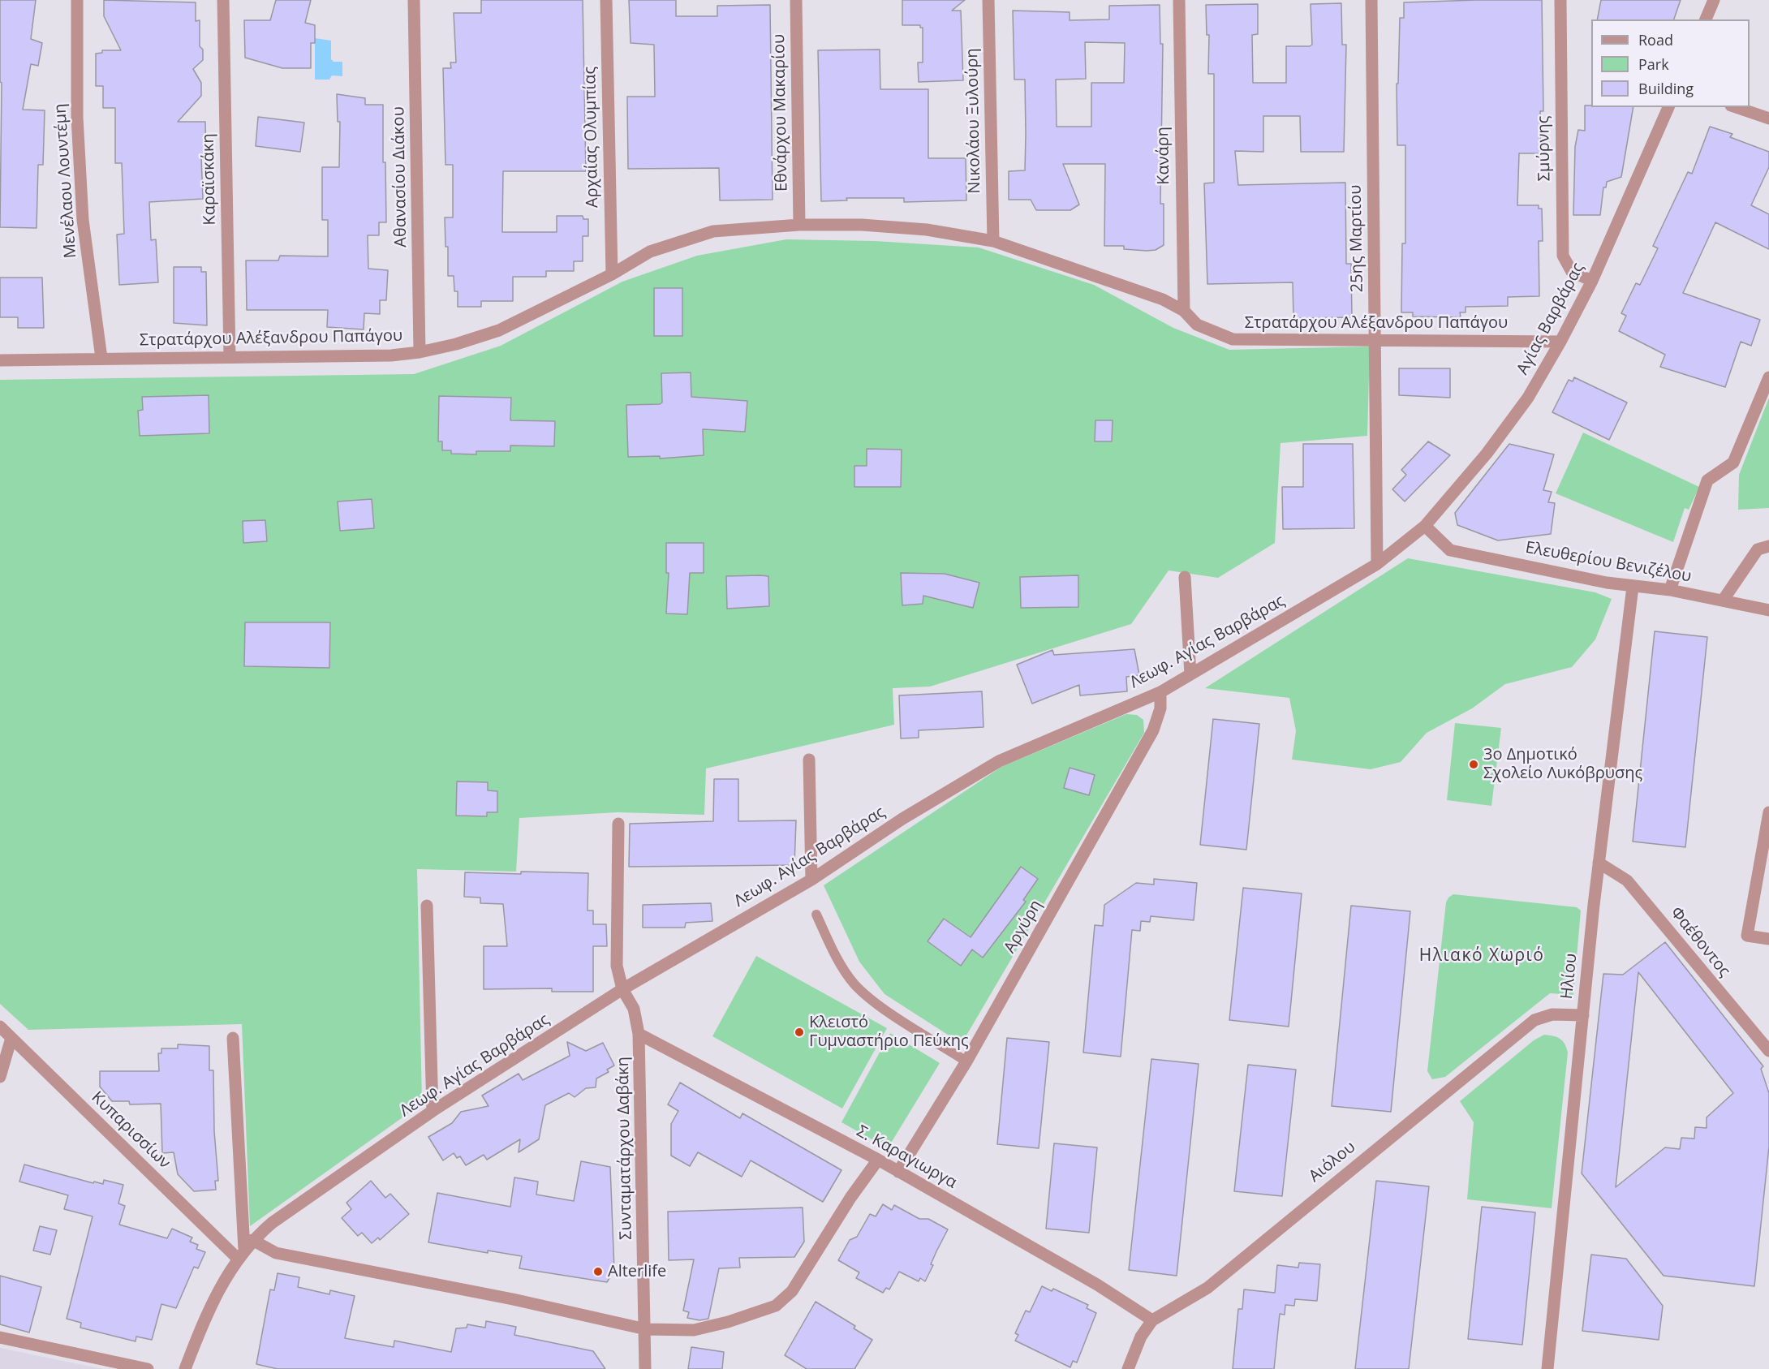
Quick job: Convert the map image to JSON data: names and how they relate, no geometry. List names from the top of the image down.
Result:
{
  "streets": {
    "street": [
      "Εθνάρχου Μακαρίου",
      "Νικολάου Ξυλούρη",
      "Αρχαίας Ολυμπίας",
      "Σμύρνης",
      "Κανάρη",
      "Αθανασίου Διάκου",
      "Καραϊσκάκη",
      "Μενέλαου Λουντέμη",
      "25ης Μαρτίου",
      "Αγίας Βαρβάρας",
      "Στρατάρχου Αλέξανδρου Παπάγου",
      "Ελευθερίου Βενιζέλου",
      "Λεωφ. Αγίας Βαρβάρας",
      "Αργύρη",
      "Φαέθοντος",
      "Ηλίου",
      "Κυπαρισσίων",
      "Συνταματάρχου Δαβάκη",
      "Σ. Καραγιωργα",
      "Αιόλου"
    ]
  },
  "crossings": [
    ["Εθνάρχου Μακαρίου", "Στρατάρχου Αλέξανδρου Παπάγου"],
    ["Νικολάου Ξυλούρη", "Στρατάρχου Αλέξανδρου Παπάγου"],
    ["Αρχαίας Ολυμπίας", "Στρατάρχου Αλέξανδρου Παπάγου"],
    ["Σμύρνης", "Αγίας Βαρβάρας"],
    ["Κανάρη", "Στρατάρχου Αλέξανδρου Παπάγου"],
    ["Αθανασίου Διάκου", "Στρατάρχου Αλέξανδρου Παπάγου"],
    ["Καραϊσκάκη", "Στρατάρχου Αλέξανδρου Παπάγου"],
    ["Μενέλαου Λουντέμη", "Στρατάρχου Αλέξανδρου Παπάγου"],
    ["25ης Μαρτίου", "Στρατάρχου Αλέξανδρου Παπάγου"],
    ["25ης Μαρτίου", "Λεωφ. Αγίας Βαρβάρας"],
    ["Αγίας Βαρβάρας", "Στρατάρχου Αλέξανδρου Παπάγου"],
    ["Αγίας Βαρβάρας", "Ελευθερίου Βενιζέλου"],
    ["Αγίας Βαρβάρας", "Λεωφ. Αγίας Βαρβάρας"],
    ["Ελευθερίου Βενιζέλου", "Λεωφ. Αγίας Βαρβάρας"],
    ["Ελευθερίου Βενιζέλου", "Ηλίου"],
    ["Λεωφ. Αγίας Βαρβάρας", "Αργύρη"],
    ["Λεωφ. Αγίας Βαρβάρας", "Κυπαρισσίων"],
    ["Λεωφ. Αγίας Βαρβάρας", "Συνταματάρχου Δαβάκη"],
    ["Αργύρη", "Σ. Καραγιωργα"],
    ["Φαέθοντος", "Ηλίου"],
    ["Ηλίου", "Αιόλου"],
    ["Κυπαρισσίων", "Συνταματάρχου Δαβάκη"],
    ["Κυπαρισσίων", "Σ. Καραγιωργα"],
    ["Συνταματάρχου Δαβάκη", "Σ. Καραγιωργα"],
    ["Σ. Καραγιωργα", "Αιόλου"]
  ],
  "districts": ["Ηλιακό Χωριό"],
  "places": ["3ο Δημοτικό Σχολείο Λυκόβρυσης", "Κλειστό Γυμναστήριο Πεύκης", "Alterlife"],
  "legend": ["Road", "Park", "Building"]
}
